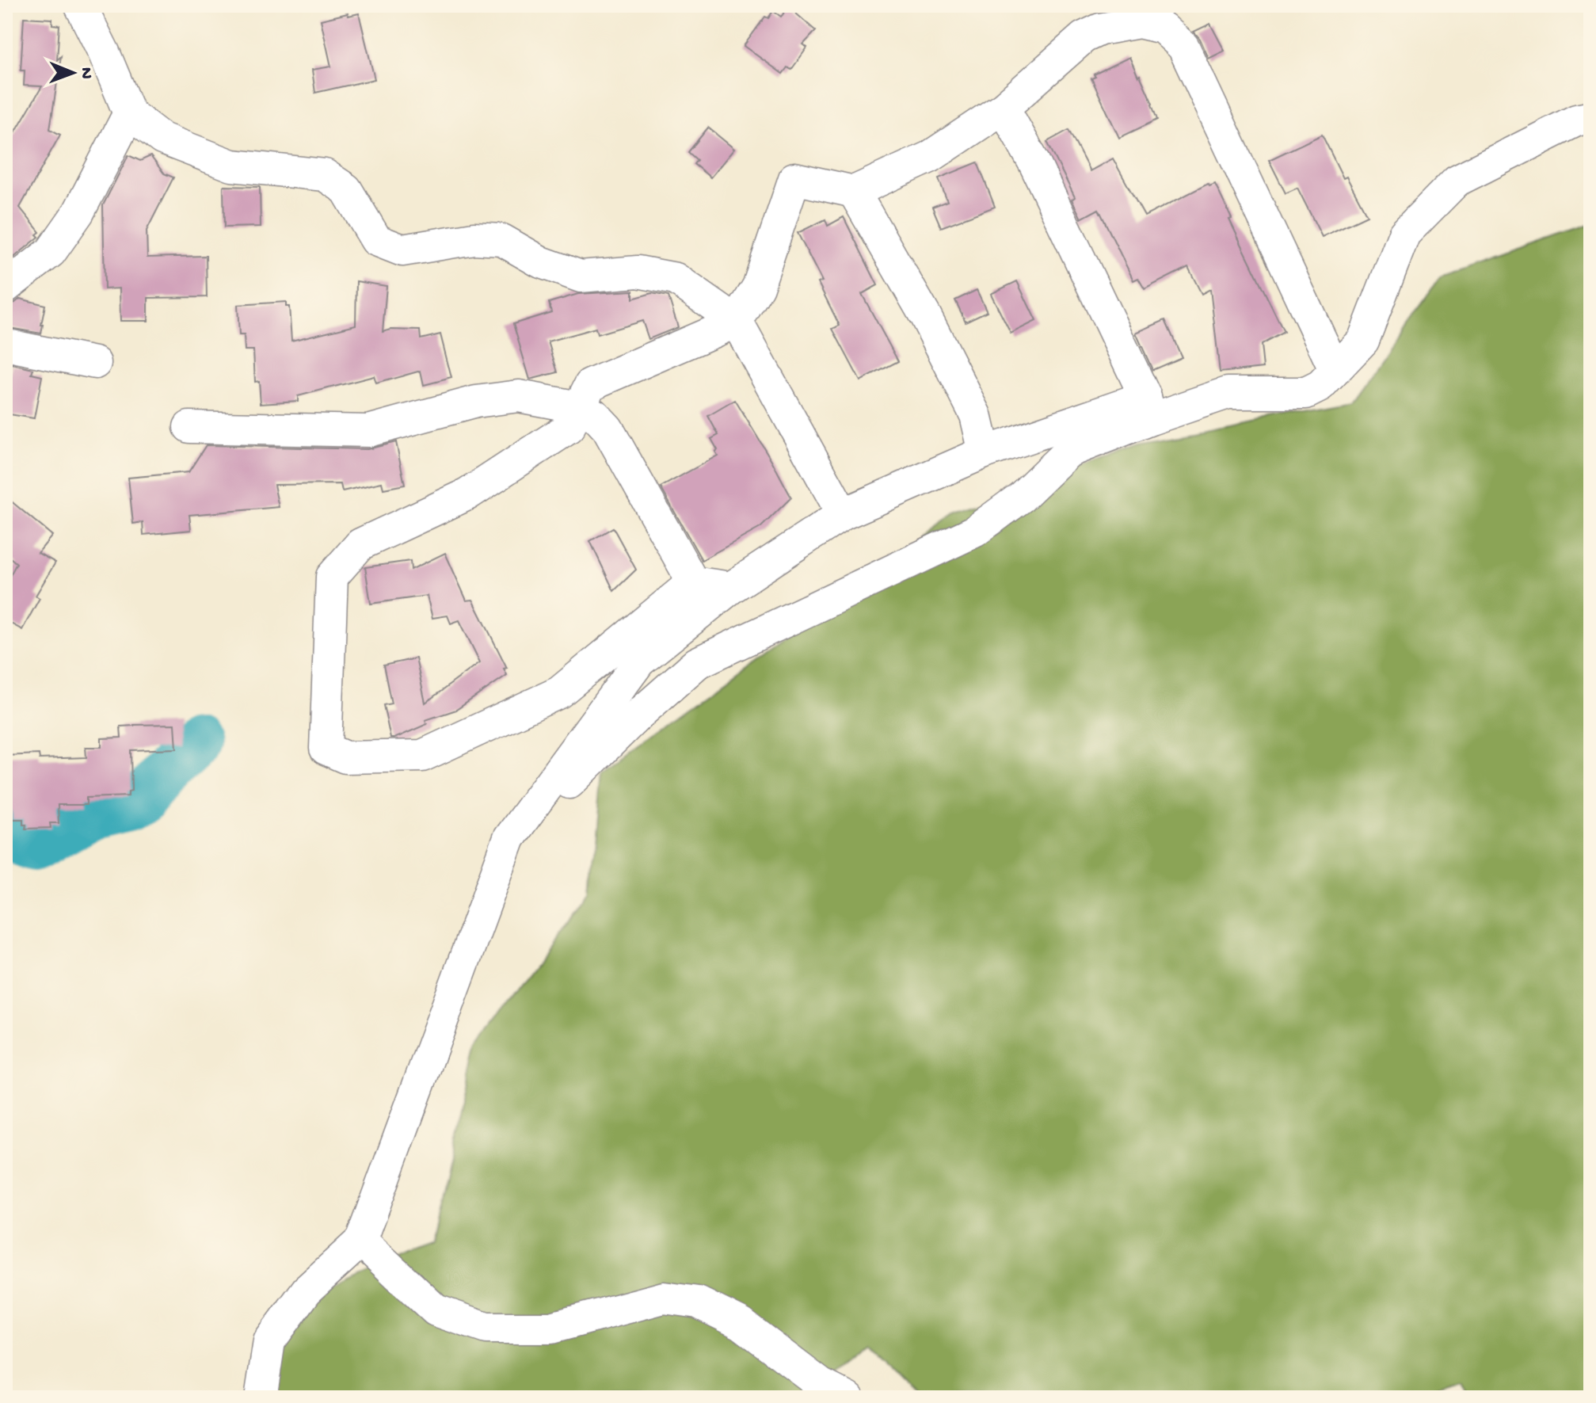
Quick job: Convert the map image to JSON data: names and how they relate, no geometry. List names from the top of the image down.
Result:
{
  "north": "right"
}
